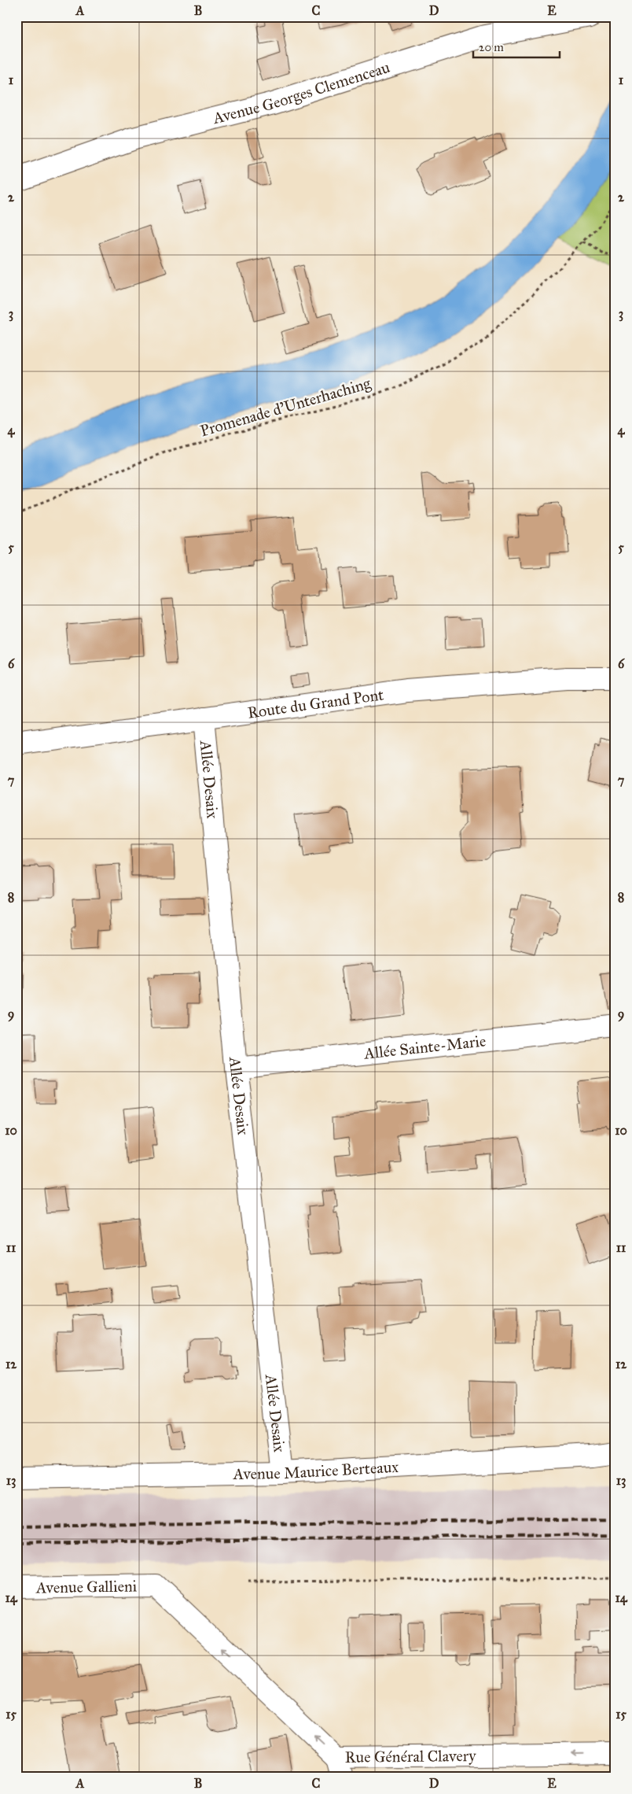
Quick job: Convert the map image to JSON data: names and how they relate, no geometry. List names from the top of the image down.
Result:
{
  "streets": {
    "street": [
      "Avenue Georges Clemenceau",
      "Route du Grand Pont",
      "Allée Desaix",
      "Allée Sainte-Marie",
      "Avenue Maurice Berteaux",
      "Avenue Gallieni",
      "Rue Général Clavery"
    ],
    "path": ["Promenade d'Unterhaching"]
  },
  "crossings": [
    ["Route du Grand Pont", "Allée Desaix"],
    ["Allée Desaix", "Allée Sainte-Marie"],
    ["Allée Desaix", "Avenue Maurice Berteaux"],
    ["Avenue Gallieni", "Rue Général Clavery"]
  ],
  "one_way": ["Rue Général Clavery"],
  "scale_bar": "20 m",
  "grid": {
    "columns": [
      "A",
      "B",
      "C",
      "D",
      "E"
    ],
    "rows": [
      "1",
      "2",
      "3",
      "4",
      "5",
      "6",
      "7",
      "8",
      "9",
      "10",
      "11",
      "12",
      "13",
      "14",
      "15"
    ]
  }
}
